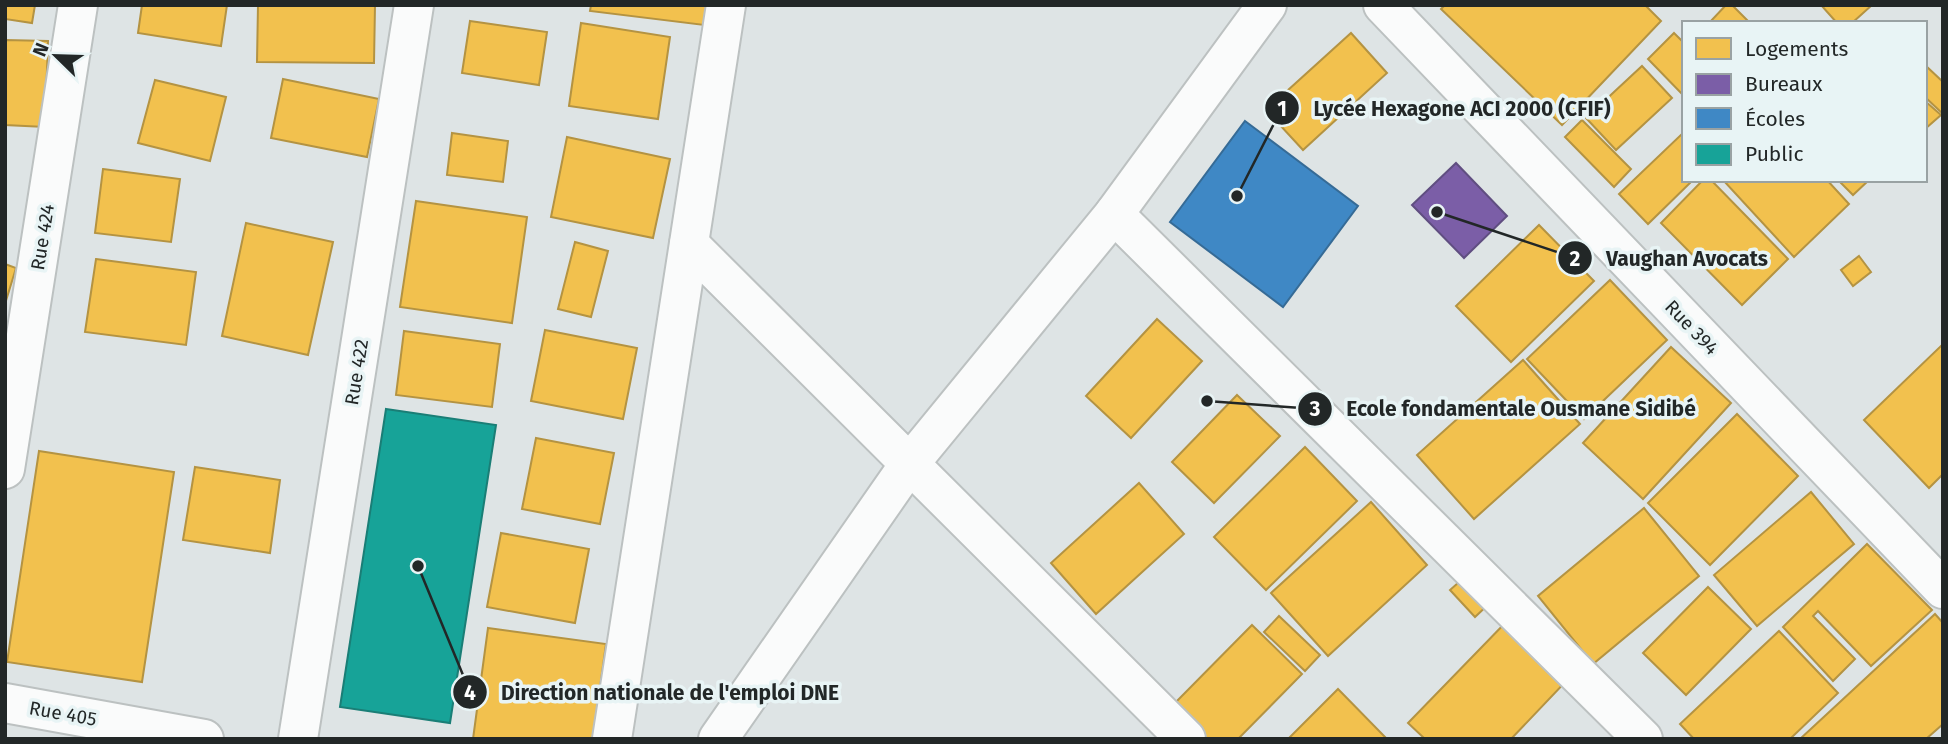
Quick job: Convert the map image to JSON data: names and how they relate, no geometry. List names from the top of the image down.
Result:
{
  "streets": {
    "street": [
      "Rue 424",
      "Rue 394",
      "Rue 422",
      "Rue 405"
    ]
  },
  "places": [
    "Lycée Hexagone ACI 2000 (CFIF)",
    "Vaughan Avocats",
    "Ecole fondamentale Ousmane Sidibé",
    "Direction nationale de l'emploi DNE"
  ],
  "legend": [
    "Logements",
    "Bureaux",
    "Écoles",
    "Public"
  ],
  "north": "top left"
}
